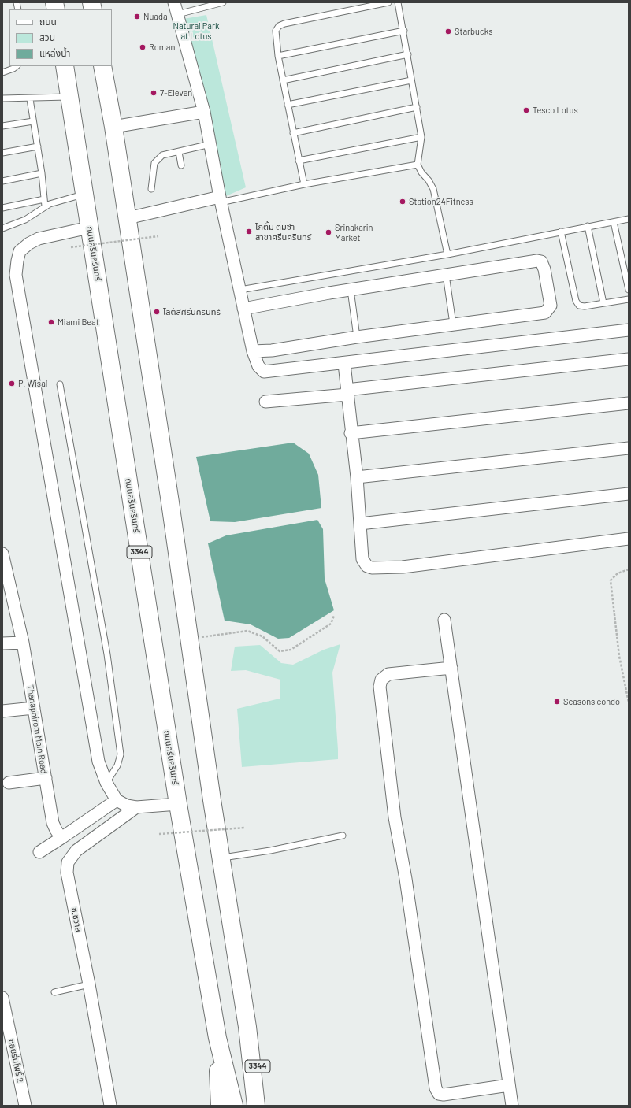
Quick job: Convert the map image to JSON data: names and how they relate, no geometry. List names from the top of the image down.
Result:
{
  "streets": {
    "main road": ["ถนนศรีนครินทร์", "3344"],
    "street": ["Thanaphirom Main Road", "ซ.ชวาล", "ซอยร่มโพธิ์ 2"]
  },
  "parks": ["Natural Park at Lotus"],
  "places": [
    "Nuada",
    "Starbucks",
    "Roman",
    "7-Eleven",
    "Tesco Lotus",
    "Station24Fitness",
    "โกตั้ม ติ่มซำ สาขาศรีนครินทร์",
    "Srinakarin Market",
    "โลตัสศรีนครินทร์",
    "Miami Beat",
    "P. Wisal",
    "Seasons condo"
  ],
  "legend": ["ถนน", "สวน", "แหล่งน้ำ"]
}
